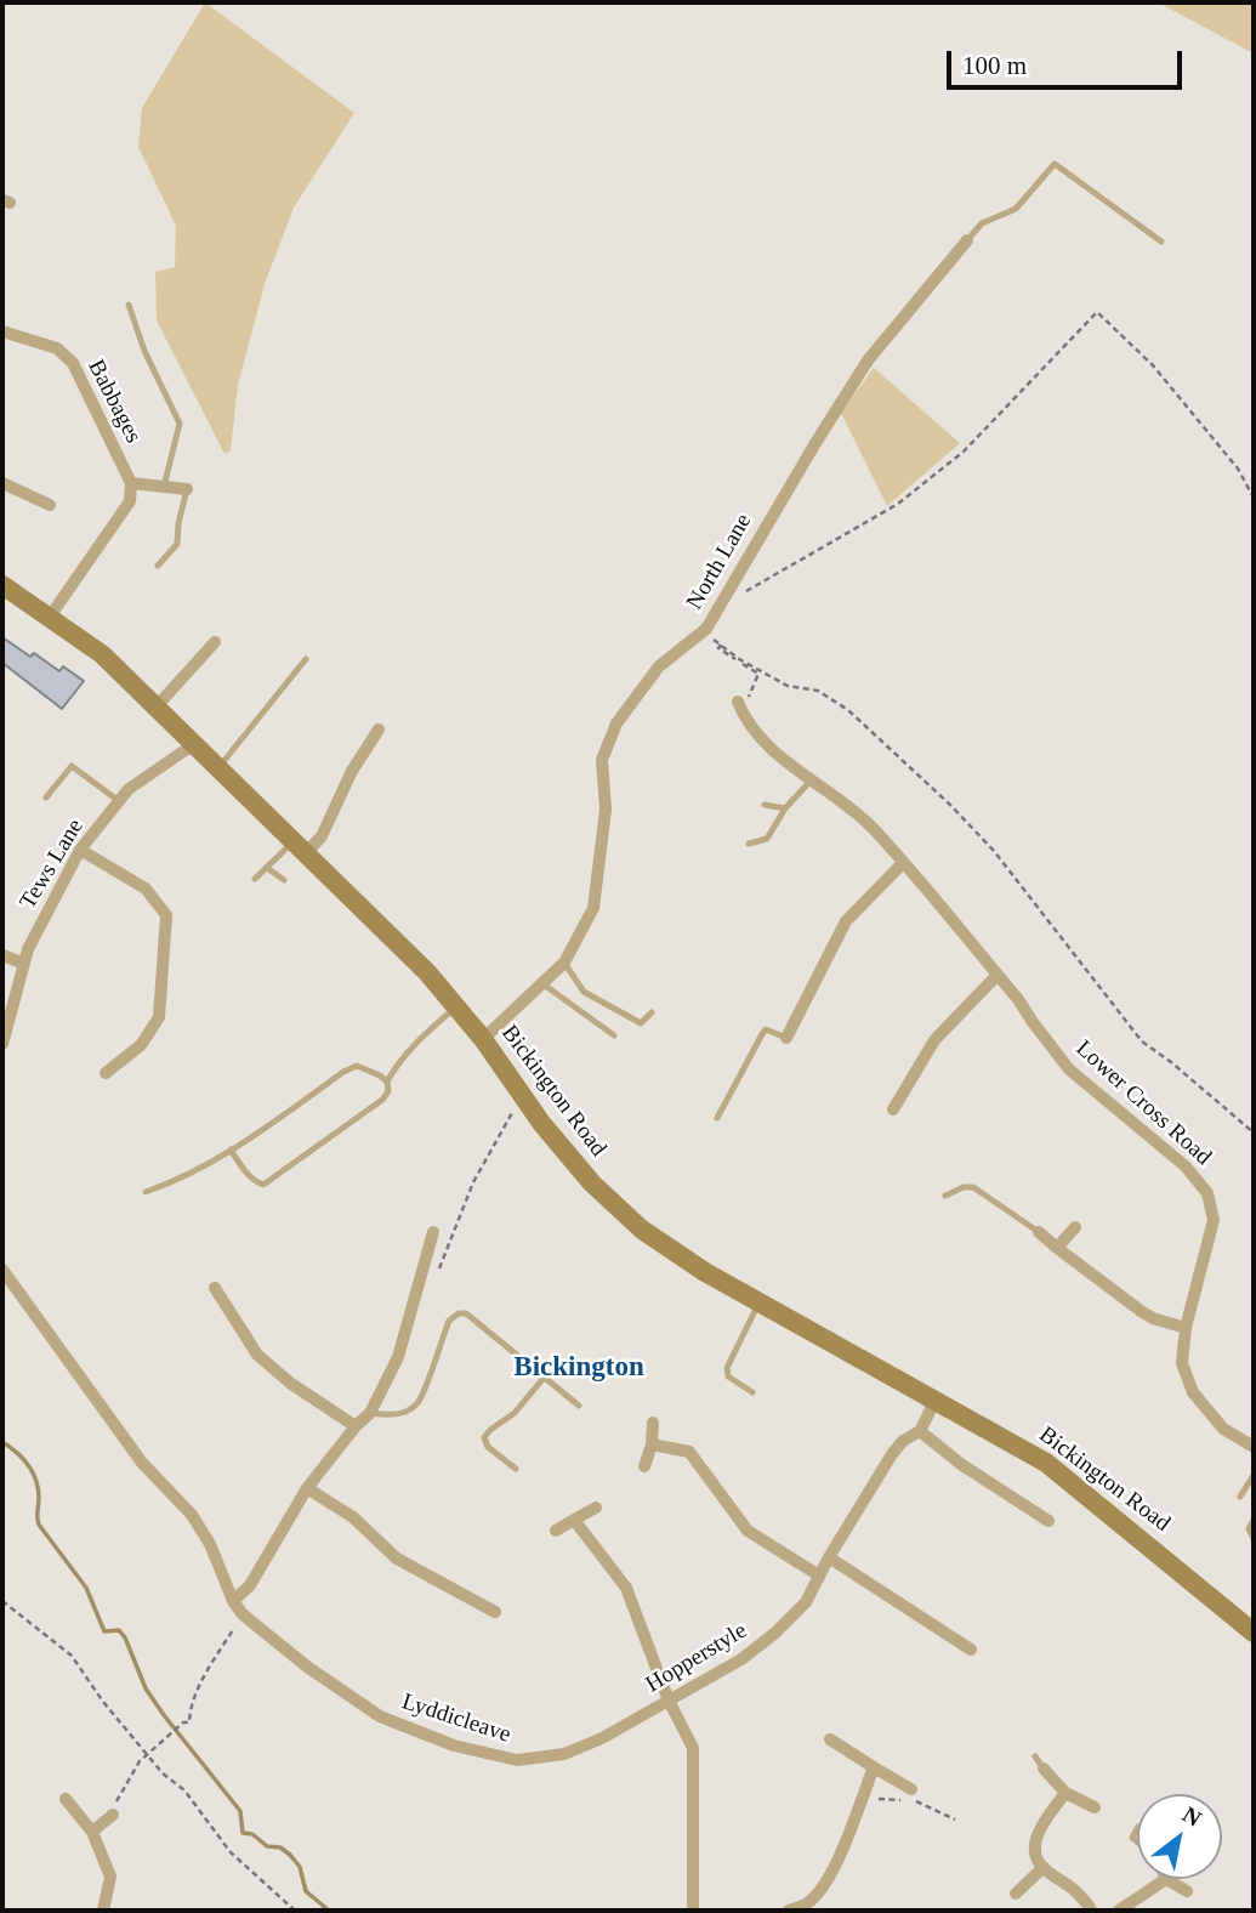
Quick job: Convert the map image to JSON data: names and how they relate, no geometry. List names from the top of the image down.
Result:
{
  "streets": {
    "main road": ["Bickington Road"],
    "street": [
      "Babbages",
      "North Lane",
      "Tews Lane",
      "Lower Cross Road",
      "Hopperstyle",
      "Lyddicleave"
    ]
  },
  "crossings": [
    ["North Lane", "Bickington Road"],
    ["Tews Lane", "Bickington Road"],
    ["Bickington Road", "Hopperstyle"],
    ["Hopperstyle", "Lyddicleave"]
  ],
  "districts": ["Bickington"],
  "scale_bar": "100 m",
  "north": "top right"
}
